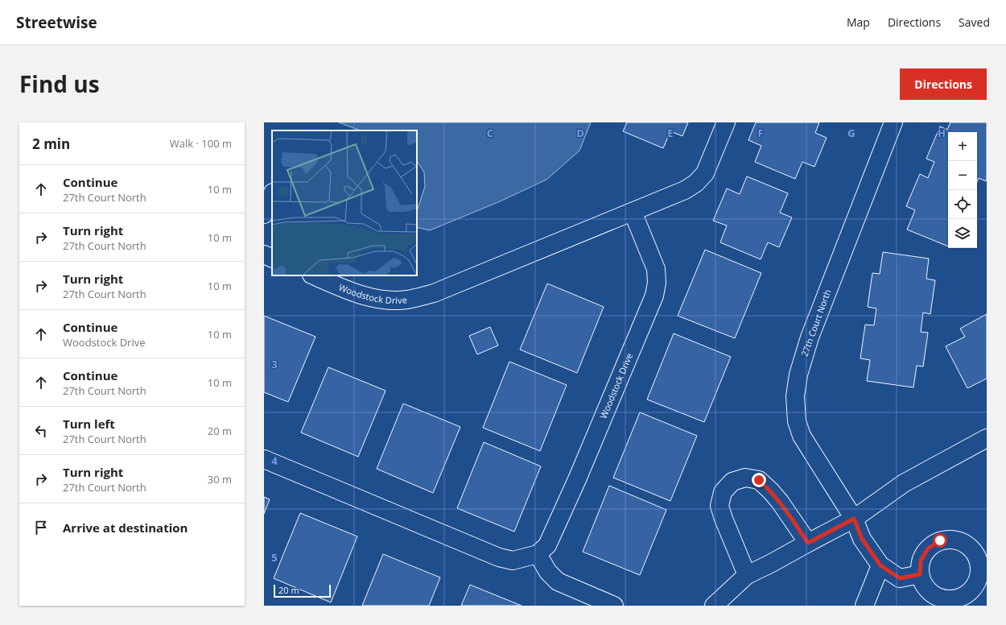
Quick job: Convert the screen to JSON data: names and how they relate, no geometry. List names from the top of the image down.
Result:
{
  "streets": {
    "street": ["Woodstock Drive", "27th Court North"]
  },
  "scale_bar": "20 m",
  "page": {
    "header": "Streetwise",
    "nav": ["Map", "Directions", "Saved"],
    "title": "Find us",
    "buttons": "Directions",
    "heading": ["2 min", "Walk · 100 m"],
    "map_buttons": ["+", "−"],
    "list": [
      ["Continue", "27th Court North", "10 m"],
      ["Turn right", "27th Court North", "10 m"],
      ["Turn right", "27th Court North", "10 m"],
      ["Continue", "Woodstock Drive", "10 m"],
      ["Continue", "27th Court North", "10 m"],
      ["Turn left", "27th Court North", "20 m"],
      ["Turn right", "27th Court North", "30 m"],
      "Arrive at destination"
    ],
    "scale": "20 m"
  },
  "grid": {
    "columns": [
      "C",
      "D",
      "E",
      "F",
      "G",
      "H"
    ],
    "rows": ["3", "4", "5"]
  }
}
